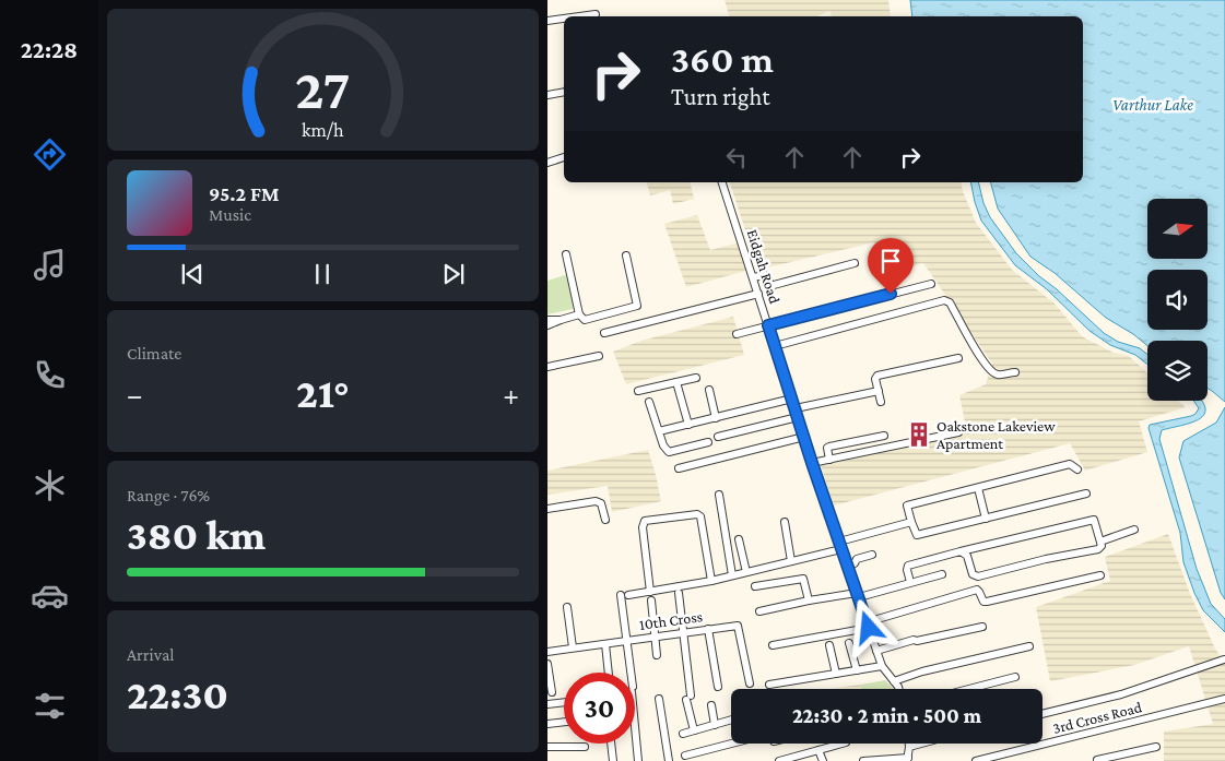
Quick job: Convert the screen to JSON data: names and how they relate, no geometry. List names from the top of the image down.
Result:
{
  "streets": {
    "street": ["Eidgah Road", "10th Cross", "3rd Cross Road"]
  },
  "water": ["Varthur Lake"],
  "places": {
    "building": ["Oakstone Lakeview Apartment"]
  },
  "north": "right",
  "page": {
    "tabs": "22:28",
    "turn": ["360 m", "Turn right"],
    "song": ["95.2 FM", "Music"],
    "tile": [
      "Climate",
      ["Range · 76%", "380 km"],
      ["Arrival", "22:30"]
    ],
    "heat": ["−", "21°", "+"],
    "limit": "30",
    "trip": "22:30 · 2 min · 500 m",
    "gauge": ["27", "km/h"]
  }
}
